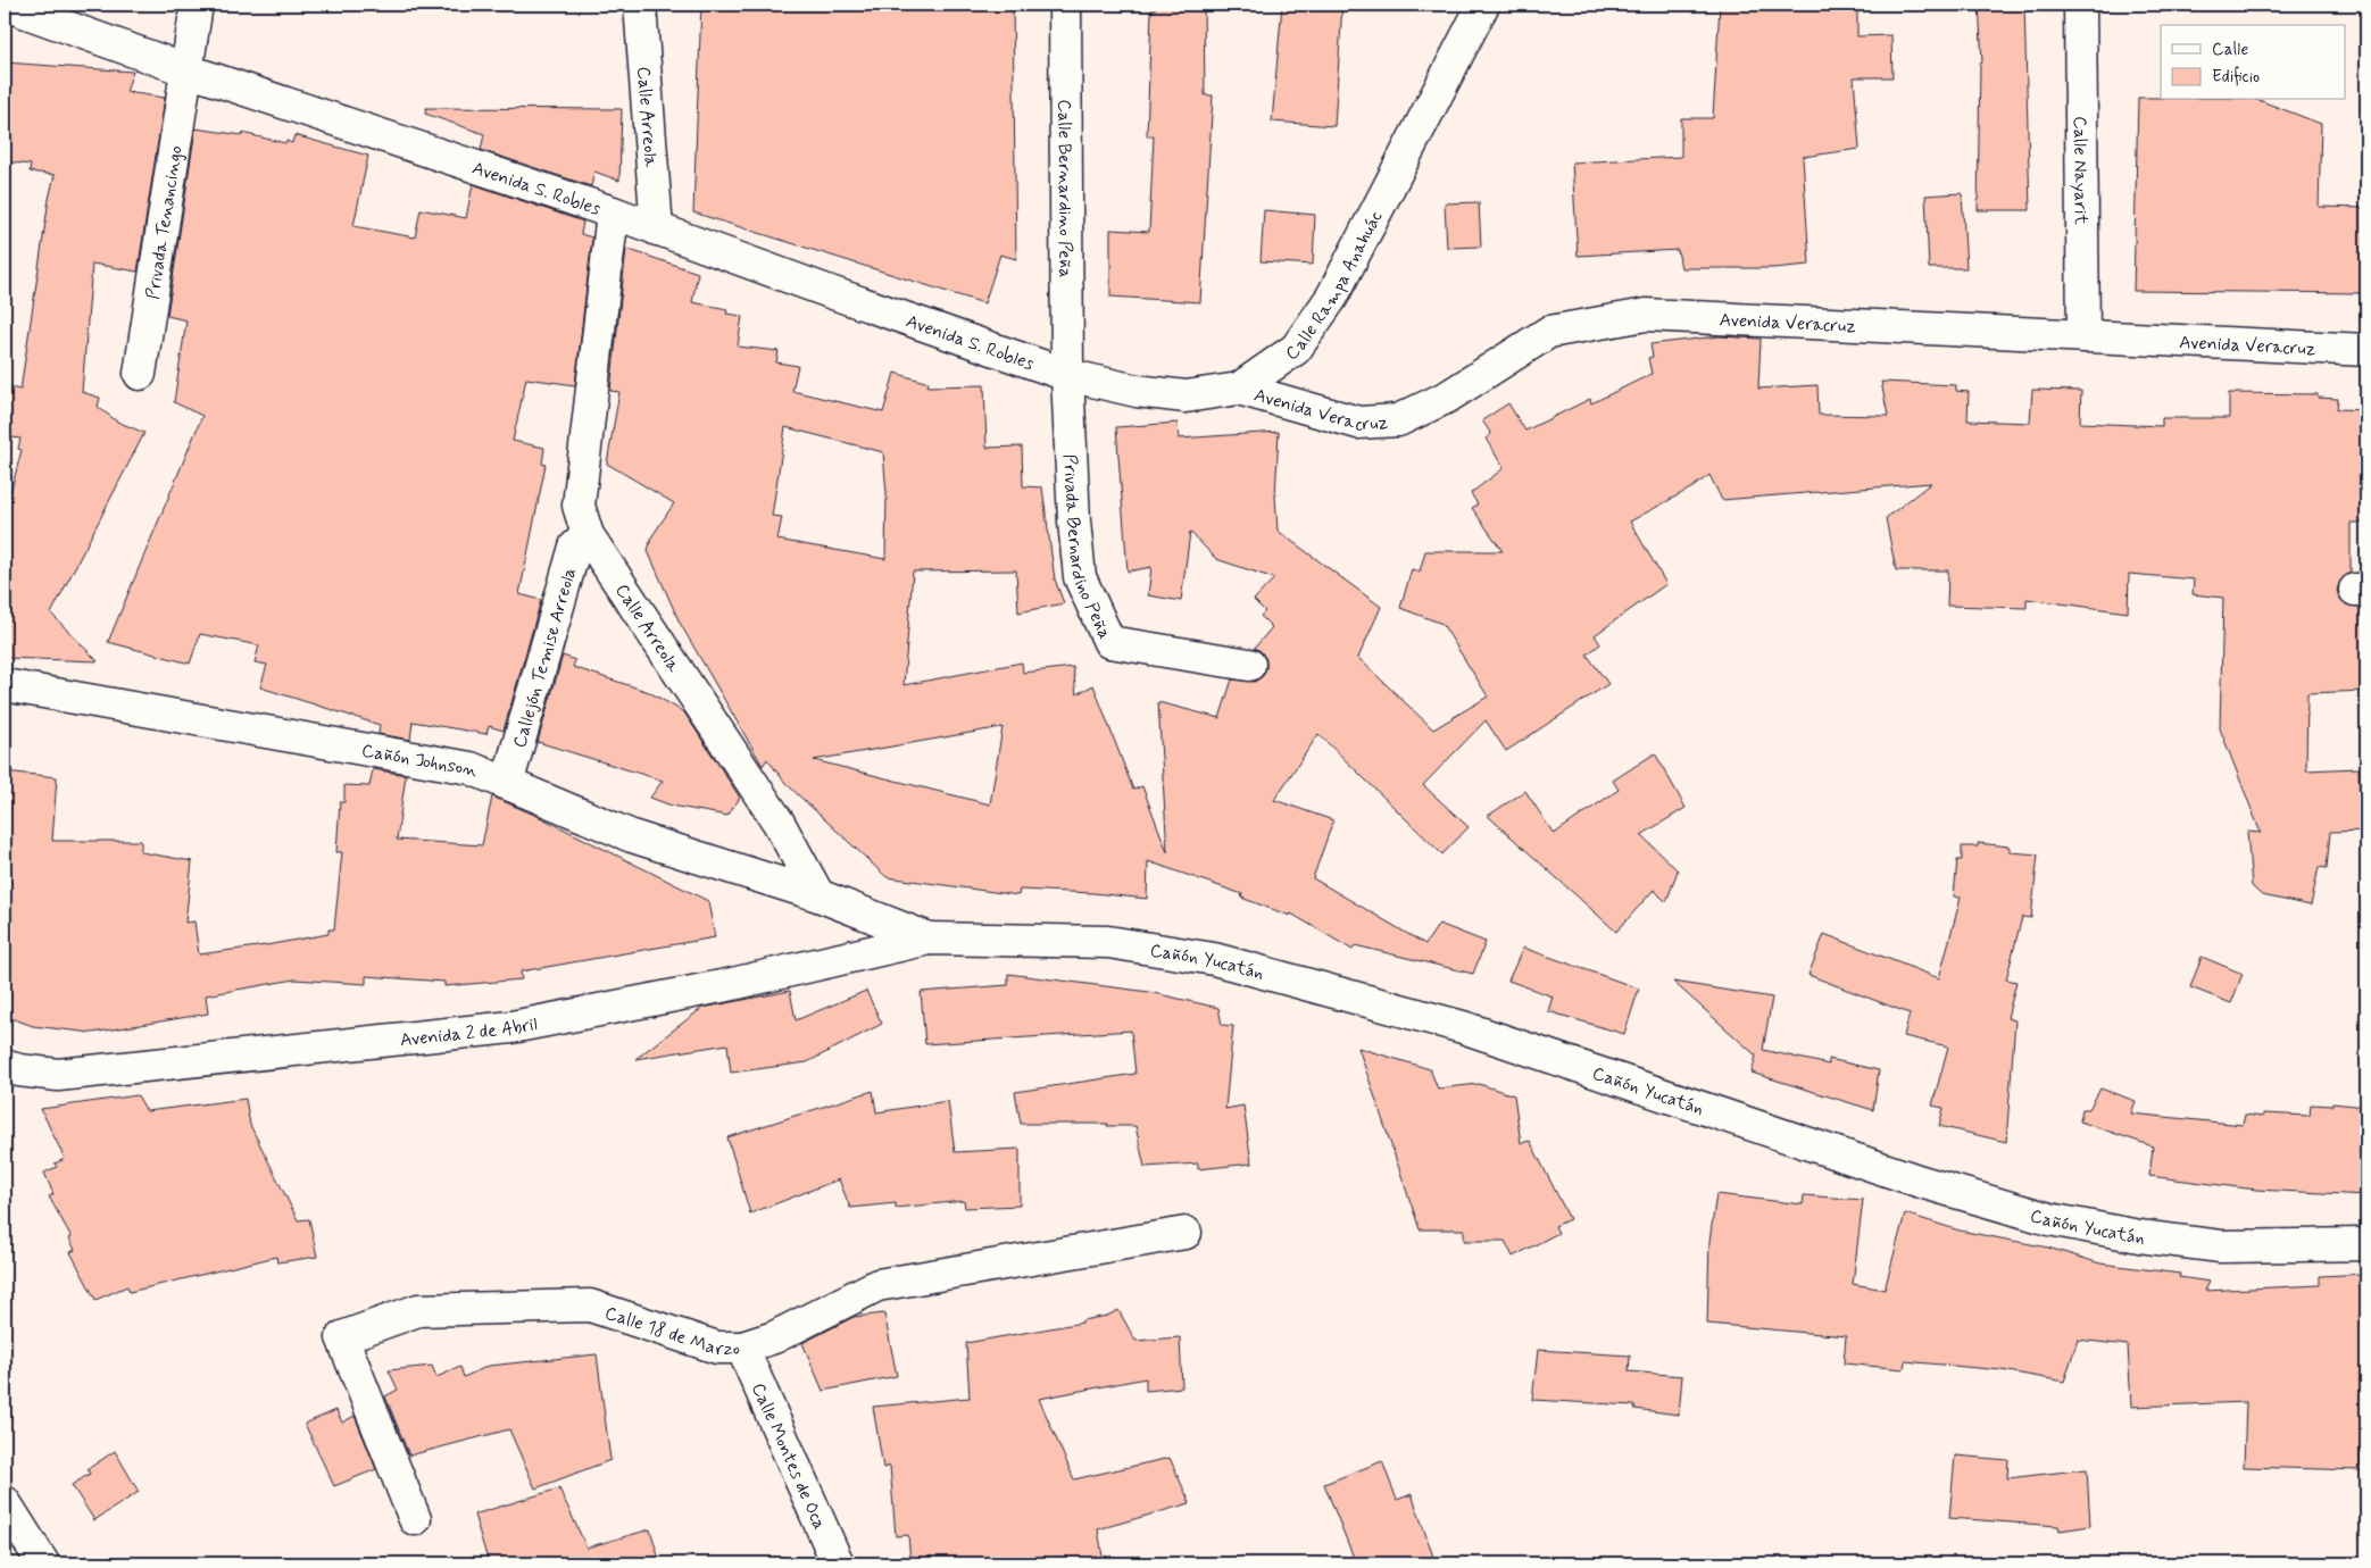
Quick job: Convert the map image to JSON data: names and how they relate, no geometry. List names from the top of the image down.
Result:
{
  "streets": {
    "street": [
      "Calle Arreola",
      "Calle Nayarit",
      "Avenida S. Robles",
      "Calle Bernardino Peña",
      "Privada Tenancingo",
      "Calle Rampa Anahuác",
      "Avenida Veracruz",
      "Privada Bernardino Peña",
      "Callejón Temise Arreola",
      "Cañón Johnson",
      "Cañón Yucatán",
      "Avenida 2 de Abril",
      "Calle 18 de Marzo",
      "Calle Montes de Oca"
    ]
  },
  "crossings": [
    ["Calle Arreola", "Avenida S. Robles"],
    ["Calle Arreola", "Callejón Temise Arreola"],
    ["Calle Arreola", "Cañón Johnson"],
    ["Calle Nayarit", "Avenida Veracruz"],
    ["Avenida S. Robles", "Calle Bernardino Peña"],
    ["Avenida S. Robles", "Privada Tenancingo"],
    ["Avenida S. Robles", "Calle Rampa Anahuác"],
    ["Avenida S. Robles", "Privada Bernardino Peña"],
    ["Calle Bernardino Peña", "Calle Rampa Anahuác"],
    ["Calle Bernardino Peña", "Privada Bernardino Peña"],
    ["Calle Rampa Anahuác", "Avenida Veracruz"],
    ["Calle Rampa Anahuác", "Privada Bernardino Peña"],
    ["Callejón Temise Arreola", "Cañón Johnson"],
    ["Cañón Yucatán", "Avenida 2 de Abril"],
    ["Calle 18 de Marzo", "Calle Montes de Oca"]
  ],
  "legend": ["Calle", "Edificio"]
}
